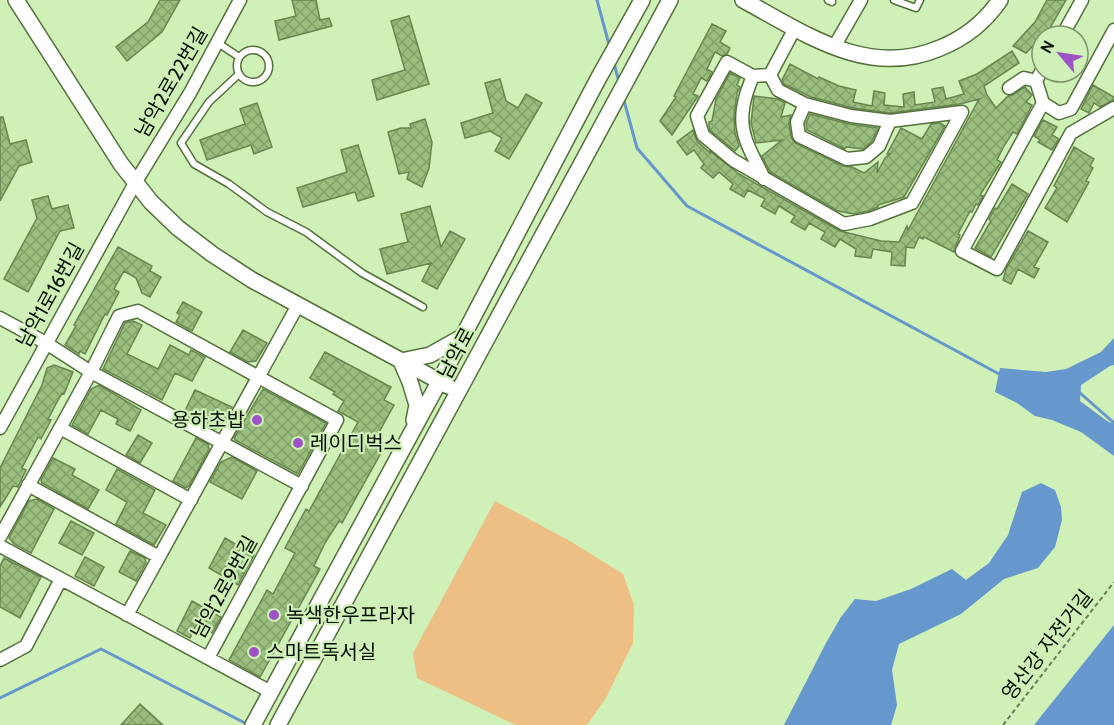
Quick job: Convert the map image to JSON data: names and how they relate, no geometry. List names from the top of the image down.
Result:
{
  "streets": {
    "street": [
      "남악2로22번길",
      "남악1로16번길",
      "남악로",
      "남악2로9번길"
    ],
    "path": ["영산강 자전거길"]
  },
  "crossings": [
    ["남악2로22번길", "남악1로16번길"]
  ],
  "places": [
    "용하초밥",
    "레이디벅스",
    "녹색한우프라자",
    "스마트독서실"
  ],
  "north": "top left"
}
